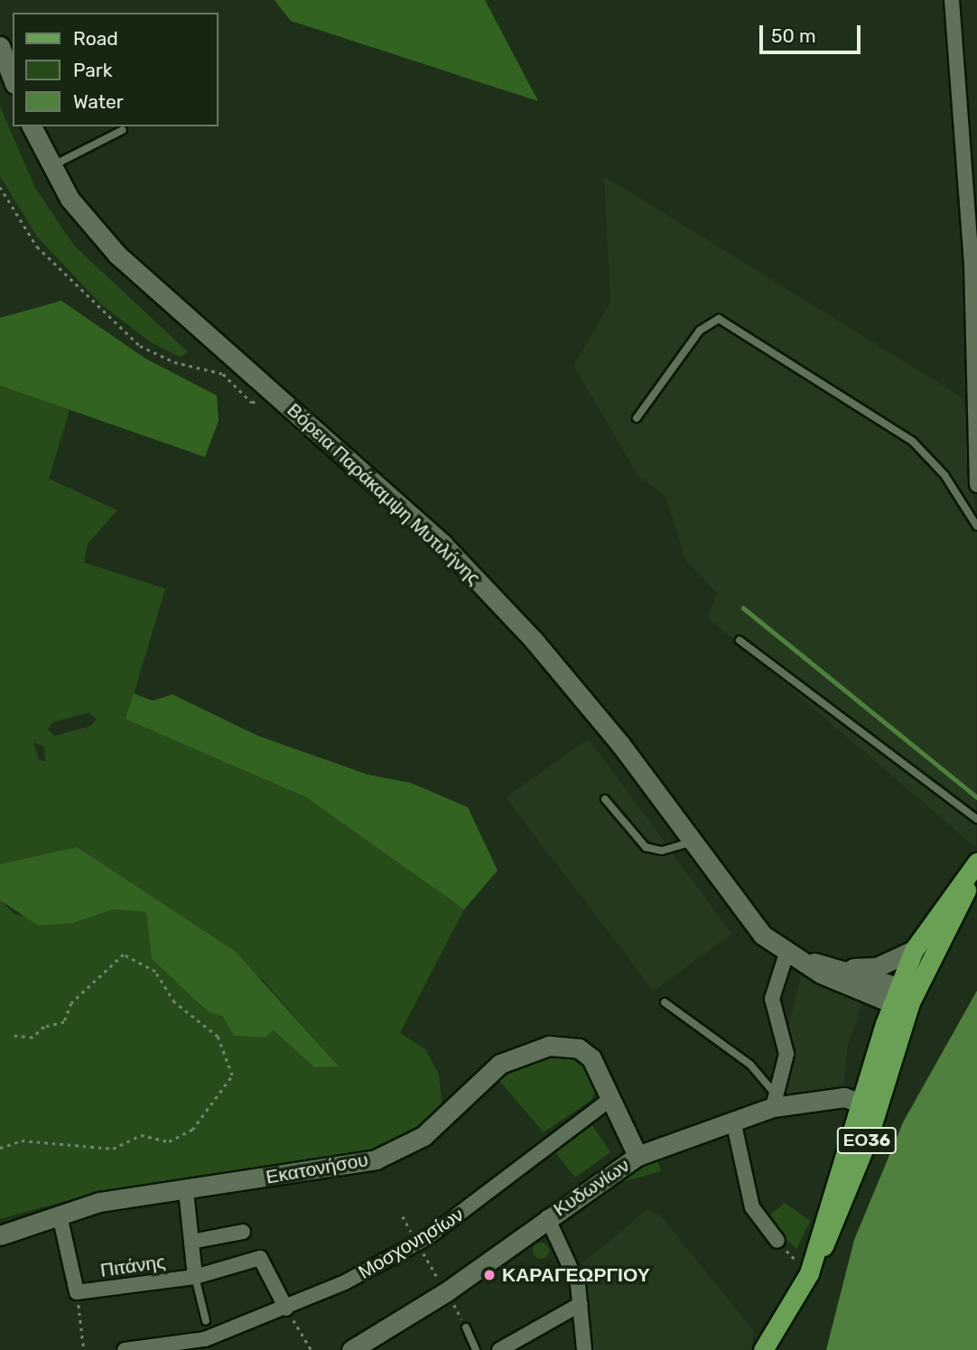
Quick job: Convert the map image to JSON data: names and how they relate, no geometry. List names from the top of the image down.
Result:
{
  "streets": {
    "main road": [
      "Βόρεια Παράκαμψη Μυτιλήνης",
      "ΕΟ36",
      "Εκατονήσου",
      "Κυδωνίων"
    ],
    "street": ["Μοσχονησίων", "Πιτάνης"]
  },
  "crossings": [
    ["Βόρεια Παράκαμψη Μυτιλήνης", "ΕΟ36"],
    ["ΕΟ36", "Κυδωνίων"],
    ["Εκατονήσου", "Μοσχονησίων"],
    ["Εκατονήσου", "Πιτάνης"],
    ["Μοσχονησίων", "Πιτάνης"]
  ],
  "places": ["ΚΑΡΑΓΕΩΡΓΙΟΥ"],
  "legend": ["Road", "Park", "Water"],
  "scale_bar": "50 m"
}
